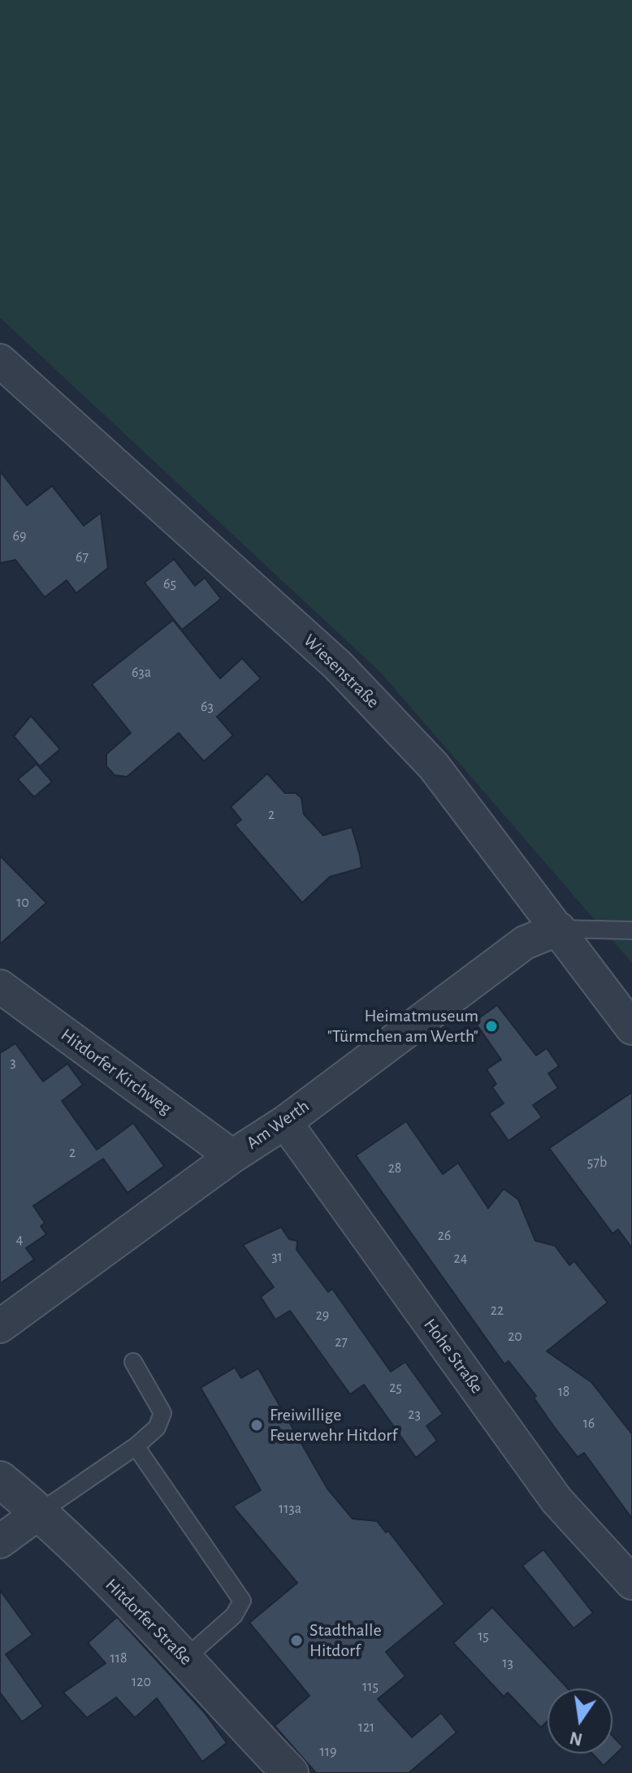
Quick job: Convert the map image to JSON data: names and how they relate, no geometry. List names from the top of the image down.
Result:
{
  "streets": {
    "street": [
      "Wiesenstraße",
      "Hitdorfer Kirchweg",
      "Am Werth",
      "Hohe Straße",
      "Hitdorfer Straße"
    ]
  },
  "crossings": [
    ["Wiesenstraße", "Am Werth"],
    ["Hitdorfer Kirchweg", "Am Werth"],
    ["Am Werth", "Hohe Straße"]
  ],
  "places": ["Heimatmuseum \"Türmchen am Werth\"", "Freiwillige Feuerwehr Hitdorf", "Stadthalle Hitdorf"],
  "house_numbers": [
    "69",
    "67",
    "65",
    "63a",
    "63",
    "2",
    "10",
    "3",
    "2",
    "57b",
    "28",
    "26",
    "4",
    "31",
    "24",
    "22",
    "29",
    "20",
    "27",
    "25",
    "18",
    "23",
    "16",
    "113a",
    "15",
    "118",
    "13",
    "120",
    "115",
    "121",
    "119"
  ],
  "north": "bottom"
}
